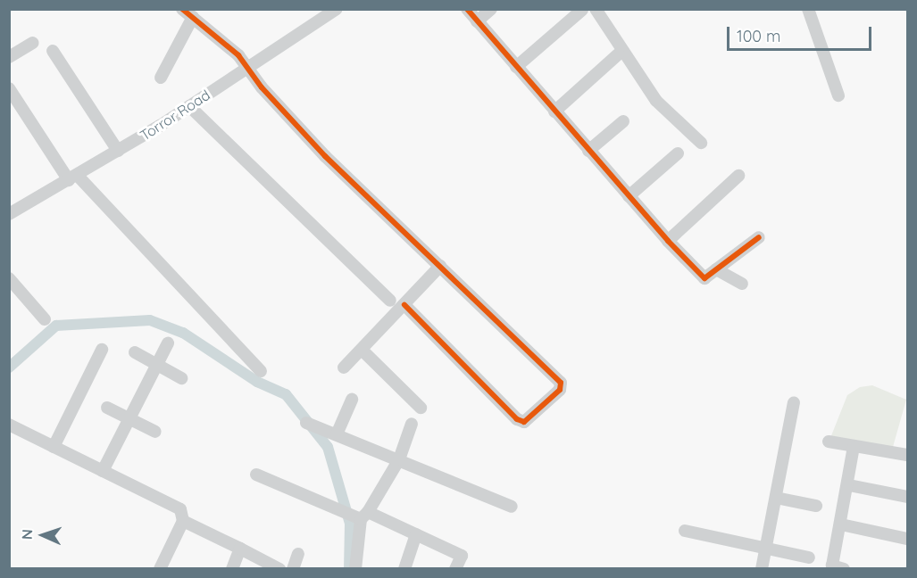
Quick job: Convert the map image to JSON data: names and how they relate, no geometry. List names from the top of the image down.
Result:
{
  "streets": {
    "street": ["Torror Road"]
  },
  "scale_bar": "100 m",
  "north": "left"
}
